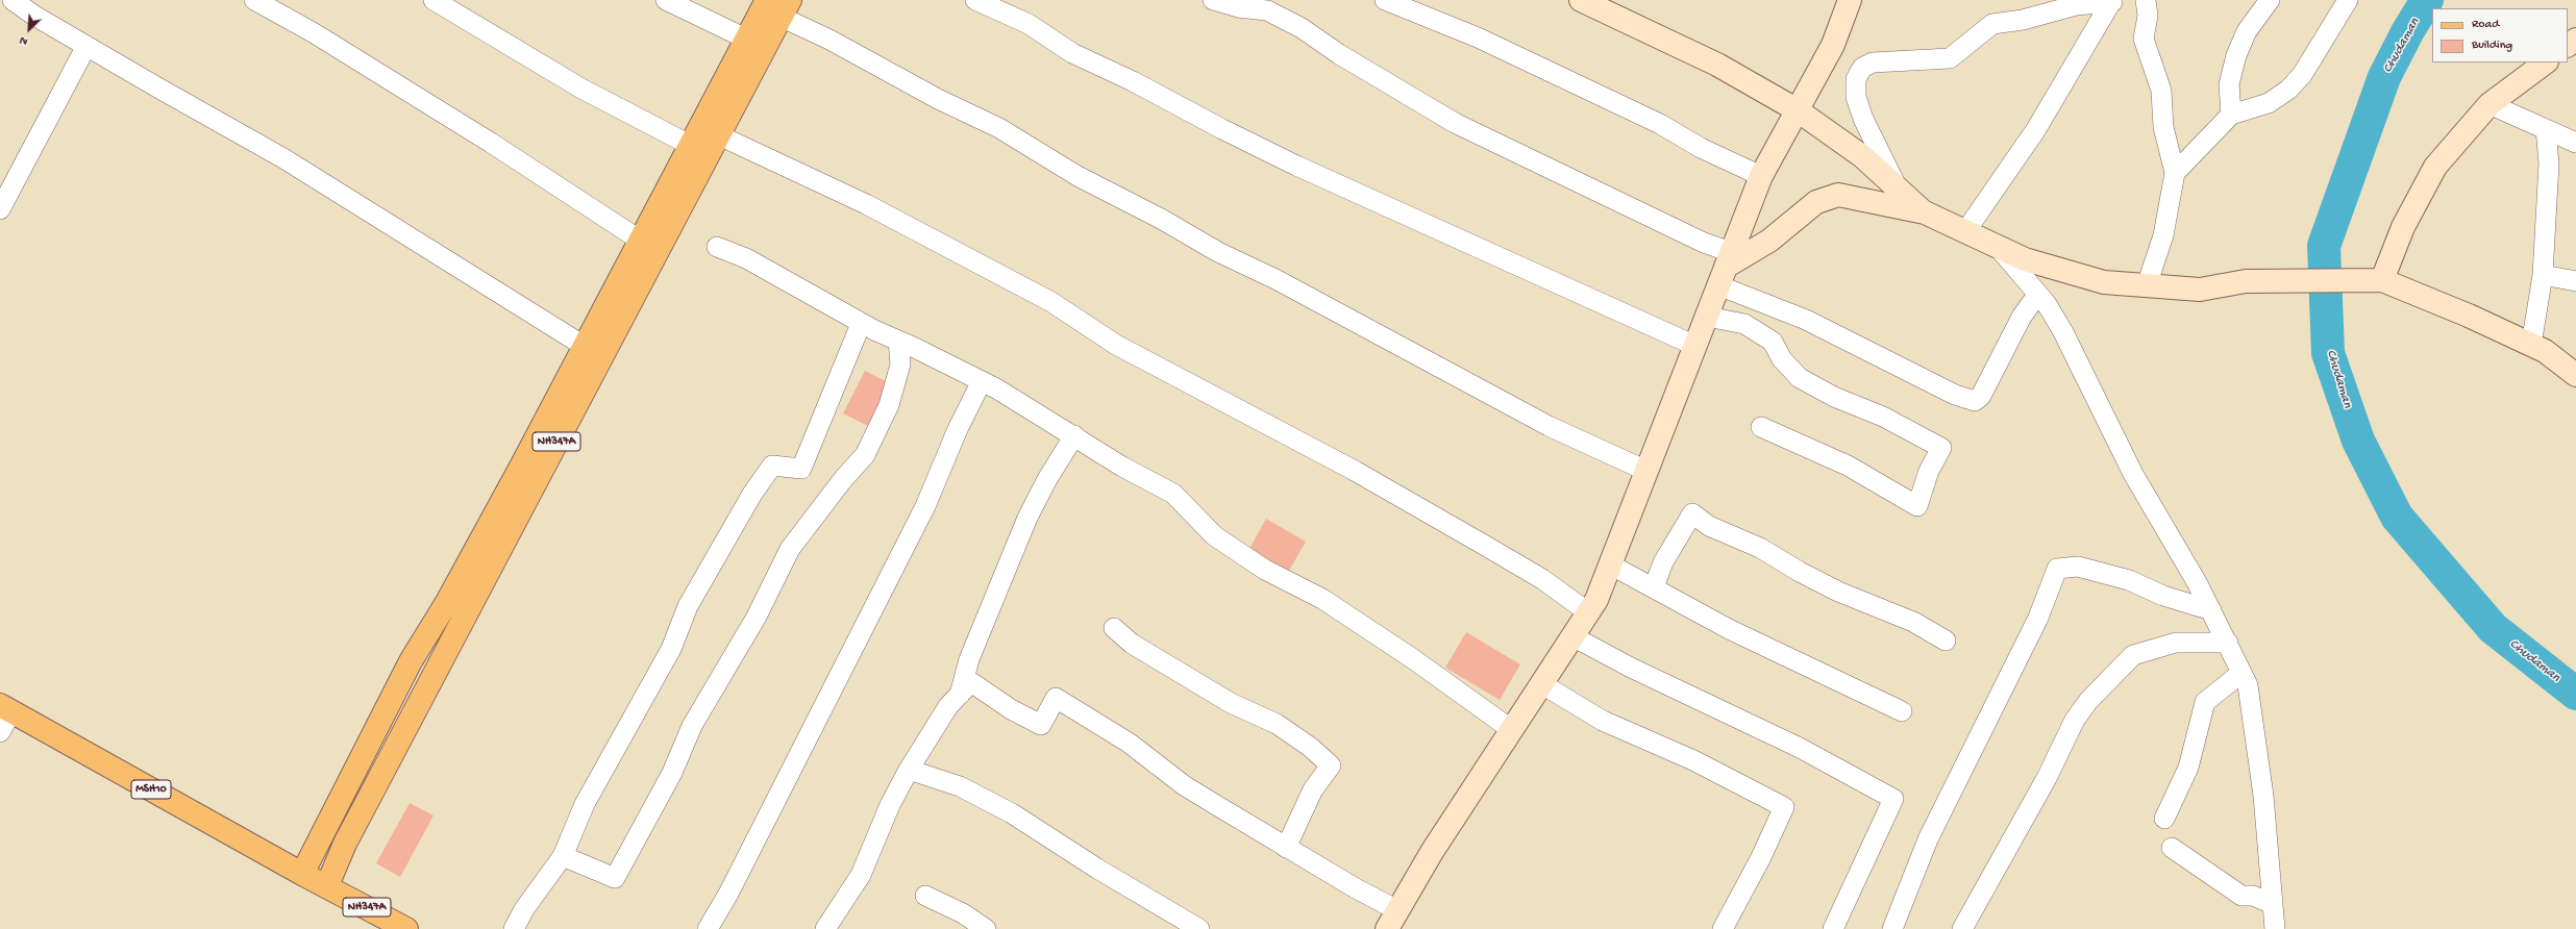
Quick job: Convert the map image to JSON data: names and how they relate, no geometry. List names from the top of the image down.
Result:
{
  "streets": {
    "main road": ["NH347A", "MSH10"]
  },
  "water": ["Chudaman"],
  "legend": ["Road", "Building"],
  "north": "bottom left"
}
